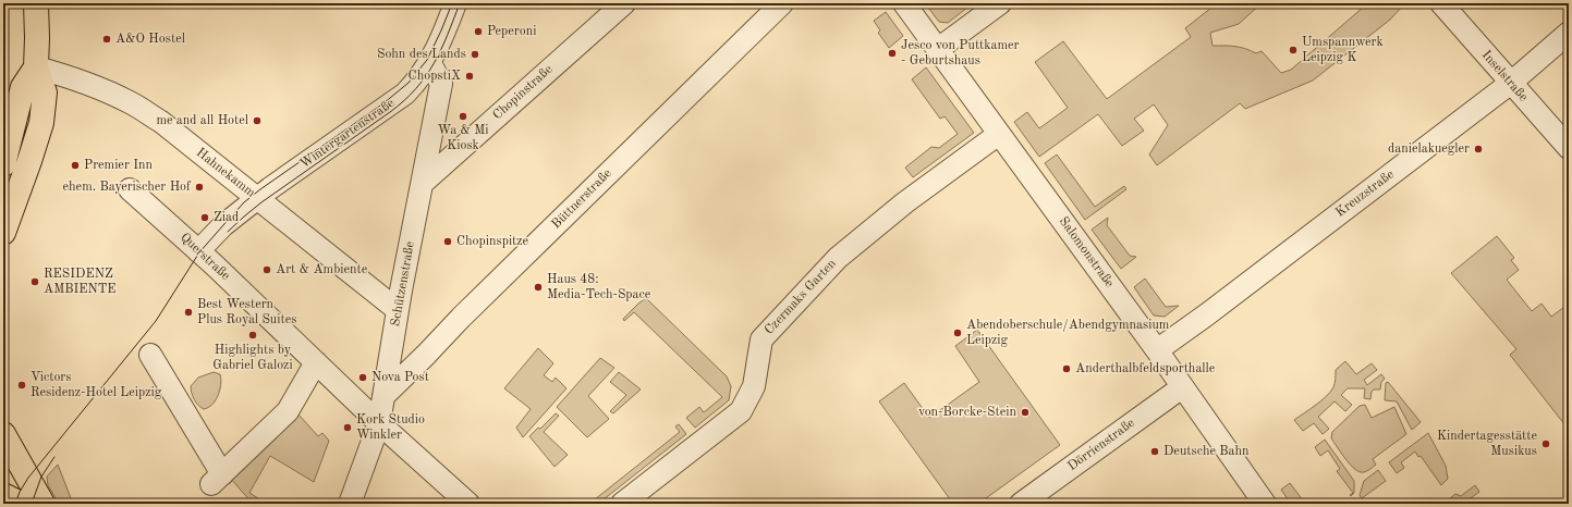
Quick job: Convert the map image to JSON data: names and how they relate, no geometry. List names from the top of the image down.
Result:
{
  "streets": {
    "street": [
      "Inselstraße",
      "Chopinstraße",
      "Wintergartenstraße",
      "Hahnekamm",
      "Kreuzstraße",
      "Büttnerstraße",
      "Salomonstraße",
      "Querstraße",
      "Schützenstraße",
      "Czermaks Garten",
      "Dörrienstraße"
    ]
  },
  "crossings": [
    ["Inselstraße", "Kreuzstraße"],
    ["Chopinstraße", "Schützenstraße"],
    ["Wintergartenstraße", "Hahnekamm"],
    ["Wintergartenstraße", "Querstraße"],
    ["Wintergartenstraße", "Schützenstraße"],
    ["Hahnekamm", "Schützenstraße"],
    ["Kreuzstraße", "Salomonstraße"],
    ["Büttnerstraße", "Schützenstraße"],
    ["Salomonstraße", "Czermaks Garten"],
    ["Salomonstraße", "Dörrienstraße"],
    ["Querstraße", "Schützenstraße"]
  ],
  "places": [
    "Peperoni",
    "A&O Hostel",
    "Umspannwerk Leipzig K",
    "Jesco von Puttkamer - Geburtshaus",
    "Sohn des Lands",
    "ChopstiX",
    "Wa & Mi Kiosk",
    "me and all Hotel",
    "danielakuegler",
    "Premier Inn",
    "ehem. Bayerischer Hof",
    "Ziad",
    "Chopinspitze",
    "Art & Ambiente",
    "RESIDENZ AMBIENTE",
    "Haus 48: Media-Tech-Space",
    "Best Western Plus Royal Suites",
    "Abendoberschule/Abendgymnasium Leipzig",
    "Highlights by Gabriel Galozi",
    "Anderthalbfeldsporthalle",
    "Nova Post",
    "Victors Residenz-Hotel Leipzig",
    "von-Borcke-Stein",
    "Kork Studio Winkler",
    "Kindertagesstätte Musikus",
    "Deutsche Bahn"
  ]
}
